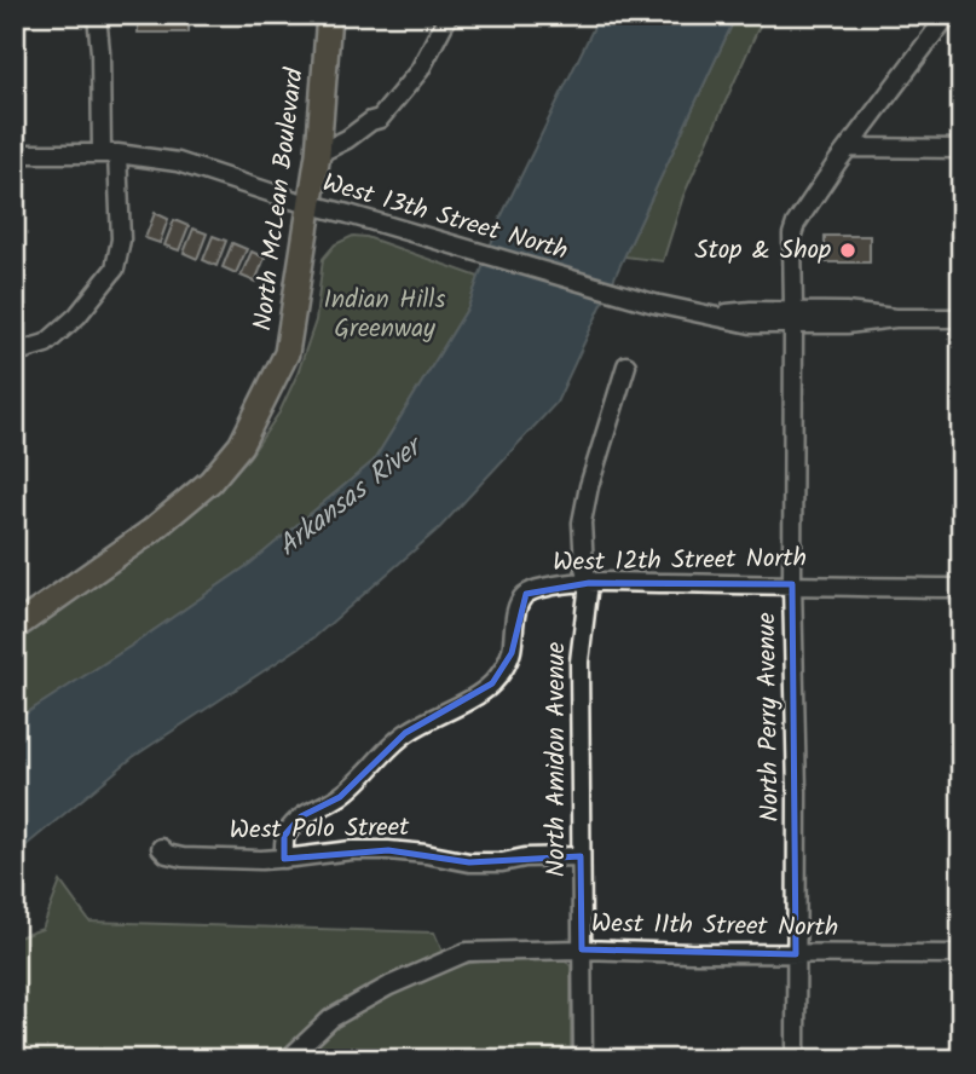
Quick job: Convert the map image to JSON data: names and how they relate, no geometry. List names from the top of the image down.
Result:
{
  "streets": {
    "main road": ["North McLean Boulevard"],
    "street": [
      "West 13th Street North",
      "West 12th Street North",
      "North Perry Avenue",
      "North Amidon Avenue",
      "West Polo Street",
      "West 11th Street North"
    ]
  },
  "crossings": [
    ["North McLean Boulevard", "West 13th Street North"],
    ["West 13th Street North", "North Perry Avenue"],
    ["West 12th Street North", "North Perry Avenue"],
    ["West 12th Street North", "North Amidon Avenue"],
    ["West 12th Street North", "West Polo Street"],
    ["North Perry Avenue", "West 11th Street North"],
    ["North Amidon Avenue", "West Polo Street"],
    ["North Amidon Avenue", "West 11th Street North"]
  ],
  "water": ["Arkansas River"],
  "parks": ["Indian Hills Greenway"],
  "places": ["Stop & Shop"]
}
